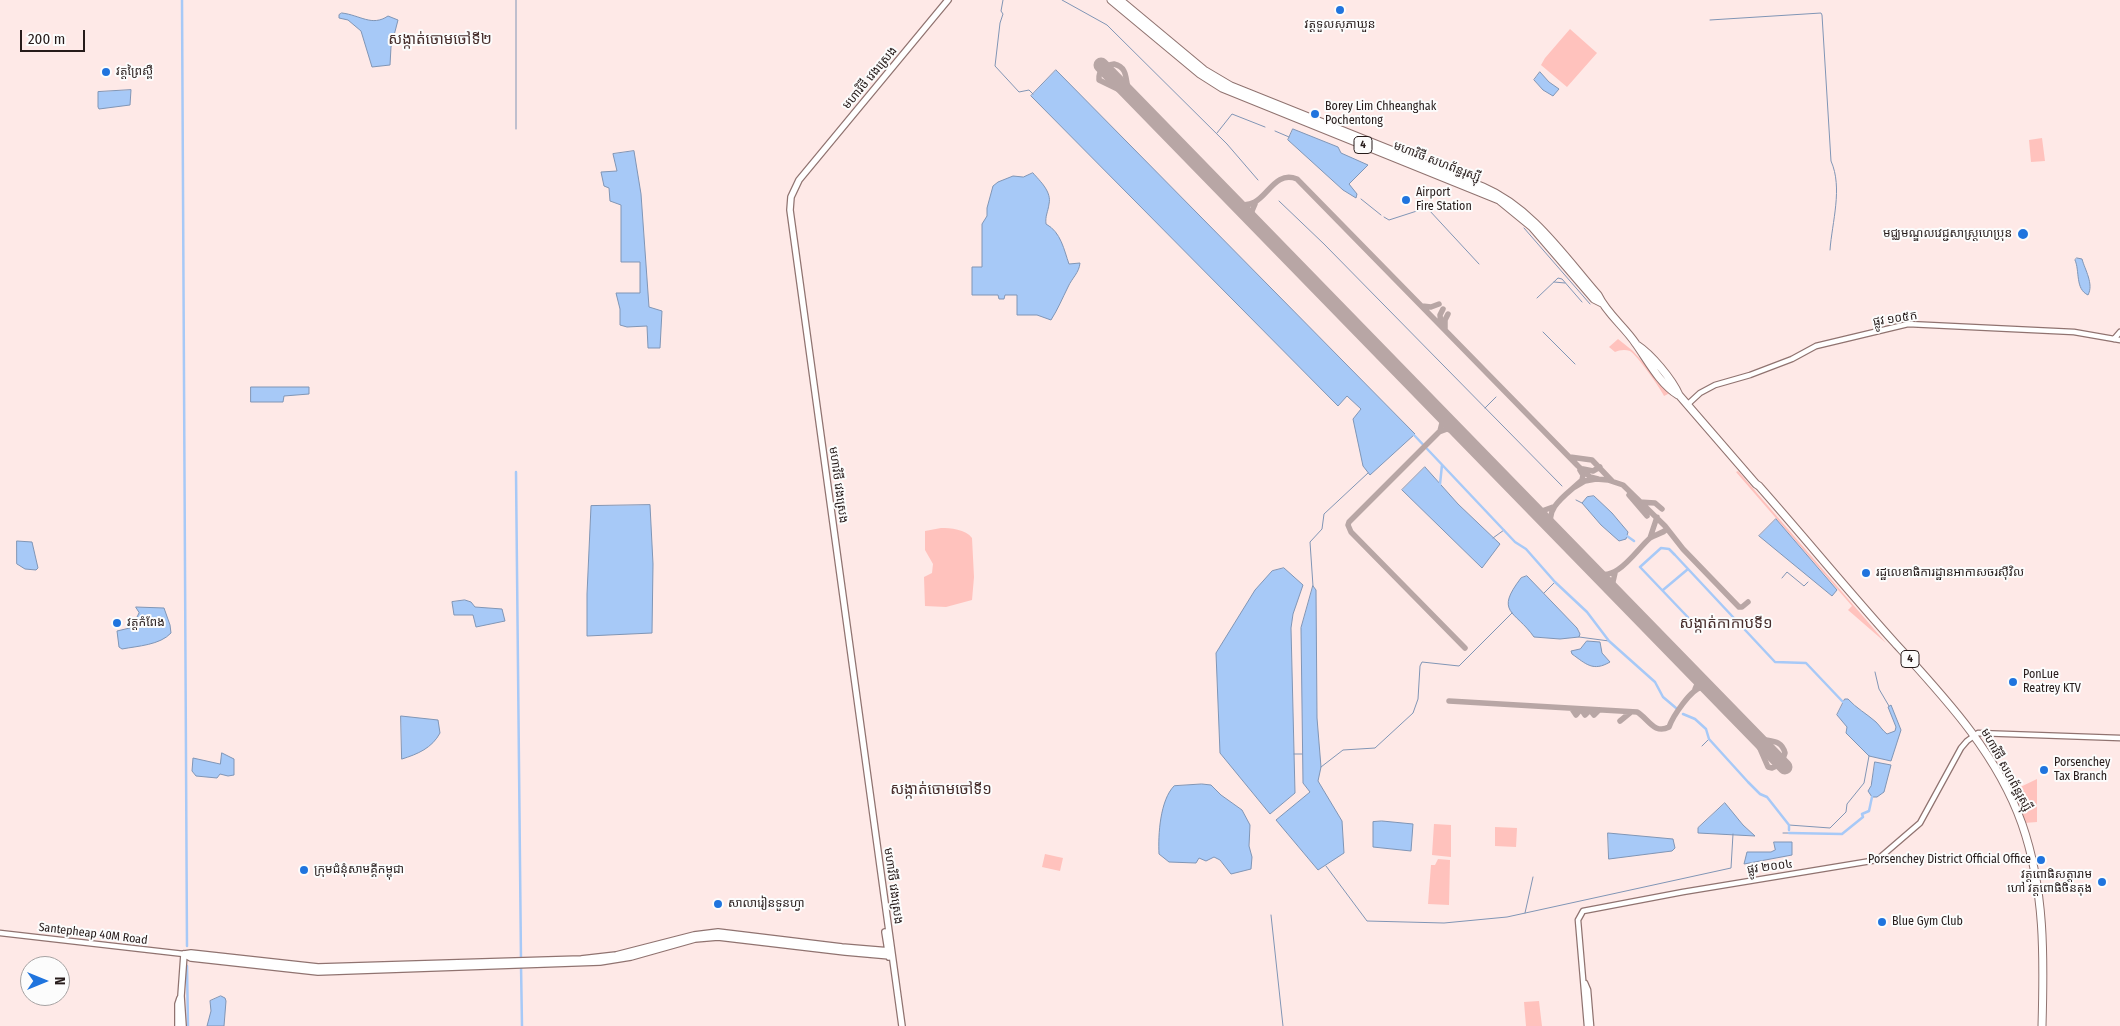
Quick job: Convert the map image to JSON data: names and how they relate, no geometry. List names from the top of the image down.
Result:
{
  "streets": {
    "highway": ["4", "មហាវិថី សហព័ន្ធរុស្ស៊ី"],
    "main road": [
      "មហាវិថី វេងស្រេង",
      "ផ្លូវ ១០៥ក",
      "ផ្លូវ ២០០៤",
      "Santepheap 40M Road"
    ]
  },
  "crossings": [
    ["មហាវិថី សហព័ន្ធរុស្ស៊ី", "ផ្លូវ ១០៥ក"],
    ["មហាវិថី សហព័ន្ធរុស្ស៊ី", "ផ្លូវ ២០០៤"]
  ],
  "districts": ["សង្កាត់ចោមចៅទី២", "សង្កាត់កាកាបទី១", "សង្កាត់ចោមចៅទី១"],
  "places": [
    "វត្តទួលសុភាឃួន",
    "វត្តព្រៃស្ពឺ",
    "Borey Lim Chheanghak Pochentong",
    "Airport Fire Station",
    "មជ្ឈមណ្ឌលវេជ្ជសាស្ត្រហេប្រុន",
    "រដ្ឋលេខាធិការដ្ឋានអាកាសចរស៊ីវិល",
    "វត្តកំពែង",
    "PonLue Reatrey KTV",
    "Porsenchey Tax Branch",
    "Porsenchey District Official Office",
    "ក្រុមជំនុំសាមគ្គីកម្ពុជា",
    "វត្តពោធិសត្តារាម ហៅ វត្តពោធិចិនតុង",
    "សាលារៀនទួនហ្វា",
    "Blue Gym Club"
  ],
  "scale_bar": "200 m",
  "north": "right"
}
